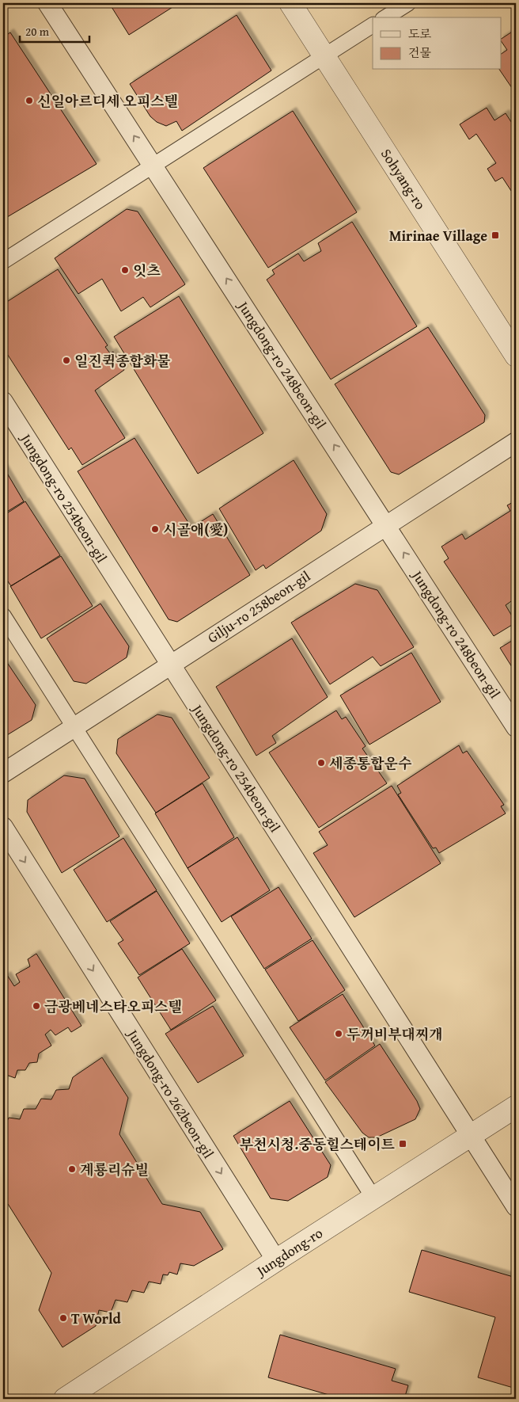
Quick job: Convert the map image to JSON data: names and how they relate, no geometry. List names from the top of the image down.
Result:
{
  "streets": {
    "street": [
      "Sohyang-ro",
      "Jungdong-ro 248beon-gil",
      "Jungdong-ro 254beon-gil",
      "Gilju-ro 258beon-gil",
      "Jungdong-ro 262beon-gil",
      "Jungdong-ro"
    ]
  },
  "crossings": [
    ["Jungdong-ro 248beon-gil", "Gilju-ro 258beon-gil"],
    ["Jungdong-ro 254beon-gil", "Gilju-ro 258beon-gil"],
    ["Jungdong-ro 254beon-gil", "Jungdong-ro"],
    ["Jungdong-ro 262beon-gil", "Jungdong-ro"]
  ],
  "one_way": ["Jungdong-ro 248beon-gil"],
  "places": {
    "other": [
      "신일아르디세 오피스텔",
      "잇츠",
      "일진퀵종합화물",
      "시골애(愛)",
      "세종통합운수",
      "금광베네스타오피스텔",
      "두꺼비부대찌개",
      "계룡리슈빌",
      "T World"
    ],
    "transit": ["Mirinae Village", "부천시청.중동힐스테이트"]
  },
  "legend": ["도로", "건물"],
  "scale_bar": "20 m"
}
